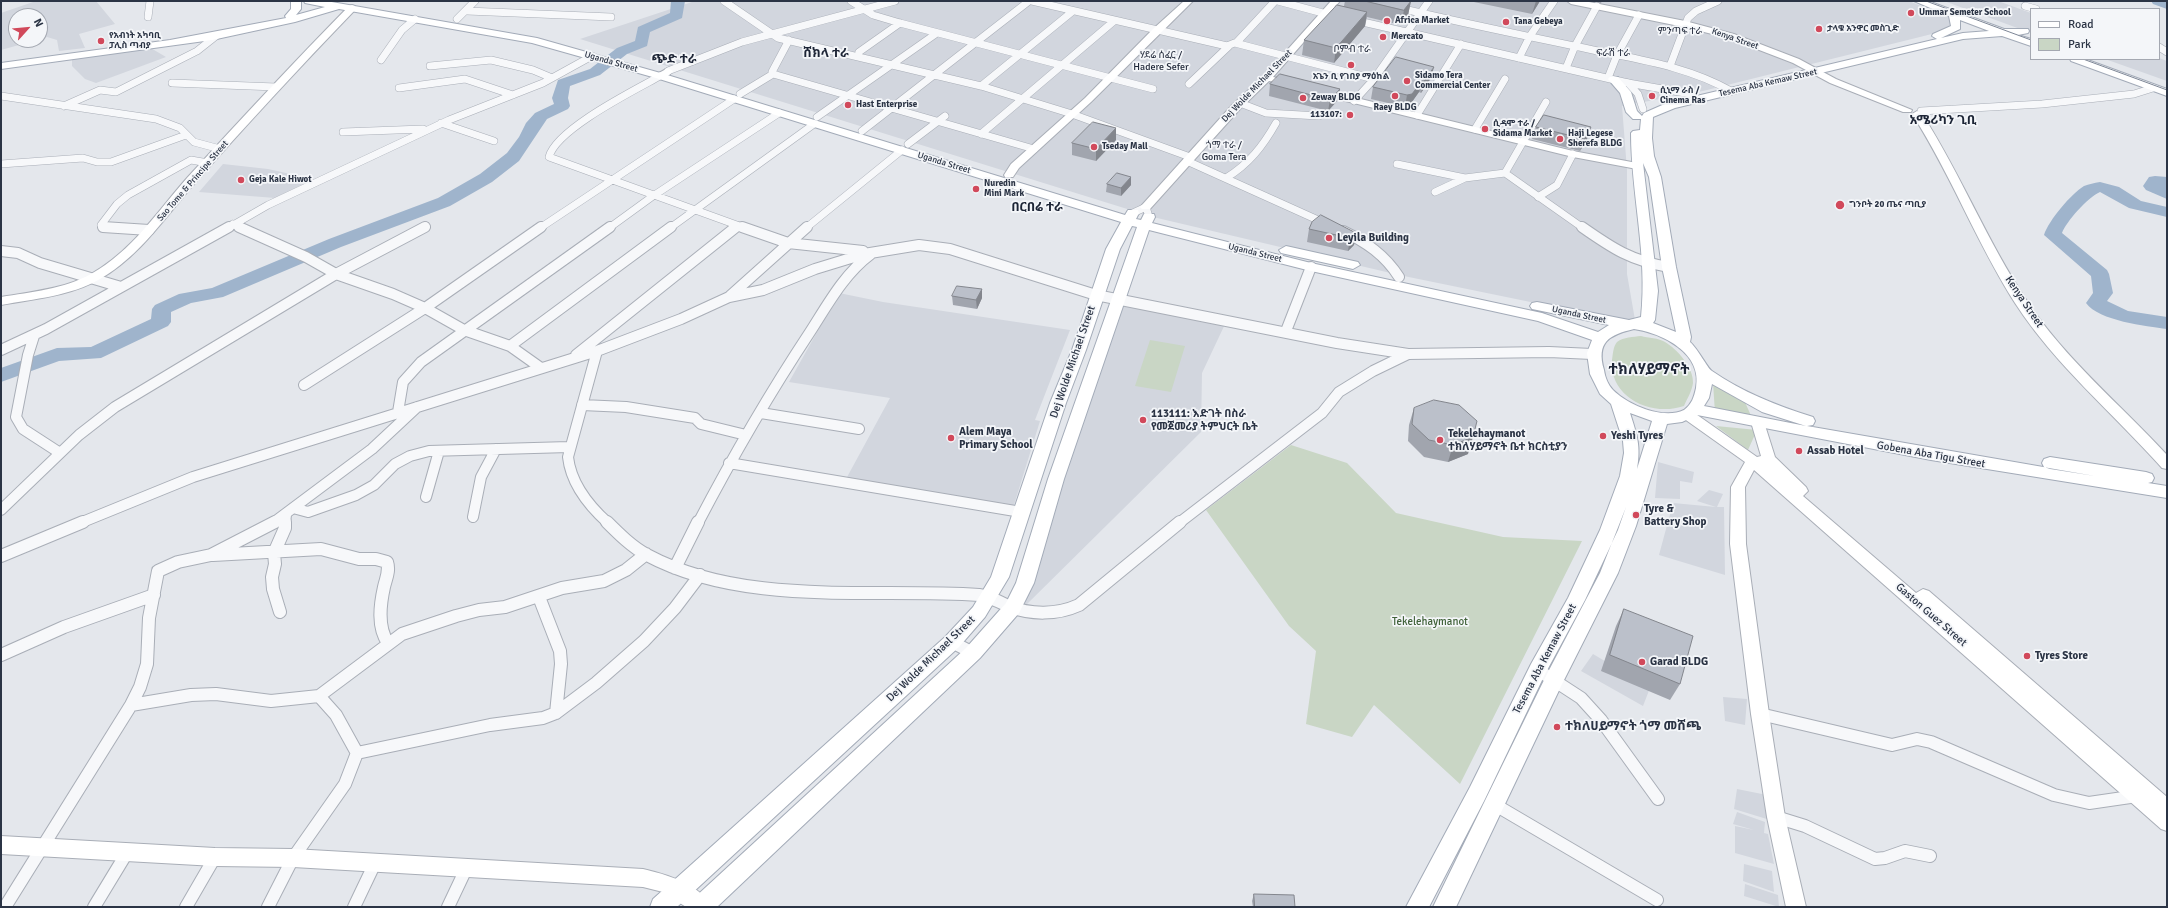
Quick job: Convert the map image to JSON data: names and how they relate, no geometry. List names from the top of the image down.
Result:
{
  "streets": {
    "main road": [
      "Kenya Street",
      "Uganda Street",
      "Tesema Aba Kemaw Street",
      "Dej Wolde Michael Street",
      "Sao Tome & Principe Street",
      "Gobena Aba Tigu Street",
      "Gaston Guez Street"
    ]
  },
  "crossings": [
    ["Kenya Street", "Tesema Aba Kemaw Street"],
    ["Uganda Street", "Tesema Aba Kemaw Street"],
    ["Uganda Street", "Dej Wolde Michael Street"],
    ["Uganda Street", "Sao Tome & Principe Street"],
    ["Uganda Street", "Gobena Aba Tigu Street"],
    ["Uganda Street", "Gaston Guez Street"],
    ["Tesema Aba Kemaw Street", "Gobena Aba Tigu Street"],
    ["Tesema Aba Kemaw Street", "Gaston Guez Street"],
    ["Gobena Aba Tigu Street", "Gaston Guez Street"]
  ],
  "districts": [
    "ምንጣፍ ተራ",
    "ቦምብ ተራ",
    "ፍራሽ ተራ",
    "ሸክላ ተራ",
    "ሃደሬ ሰፈር / Hadere Sefer",
    "ጭድ ተራ",
    "አሜሪካን ጊቢ",
    "ጎማ ተራ / Goma Tera",
    "በርበሬ ተራ",
    "ተክለሃይማኖት"
  ],
  "parks": ["Tekelehaymanot"],
  "places": [
    "Ummar Semeter School",
    "Africa Market",
    "Tana Gebeya",
    "ታላቁ አንዋር መስጊድ",
    "Mercato",
    "የአብነት አካባቢ ፓሊስ ጣብያ",
    "አጌን ቢ የገበያ ማዕከል",
    "Sidamo Tera Commercial Center",
    "Raey BLDG",
    "ሲኒማ ራስ / Cinema Ras",
    "Zeway BLDG",
    "Hast Enterprise",
    "113107:",
    "ሲዳሞ ተራ / Sidama Market",
    "Haji Legese Sherefa BLDG",
    "Tseday Mall",
    "Geja Kale Hiwot",
    "Nuredin Mini Mark",
    "ግንቦት 20 ጤና ጣቢያ",
    "Leyila Building",
    "113111: እድገት በስራ የመጀመሪያ ትምህርት ቤት",
    "Yeshi Tyres",
    "Alem Maya Primary School",
    "Tekelehaymanot ተክለሃይማኖት ቤተ ክርስቲያን",
    "Assab Hotel",
    "Tyre & Battery Shop",
    "Tyres Store",
    "Garad BLDG",
    "ተክለሀይማኖት ጎማ መሸጫ"
  ],
  "legend": ["Road", "Park"],
  "north": "top right"
}
